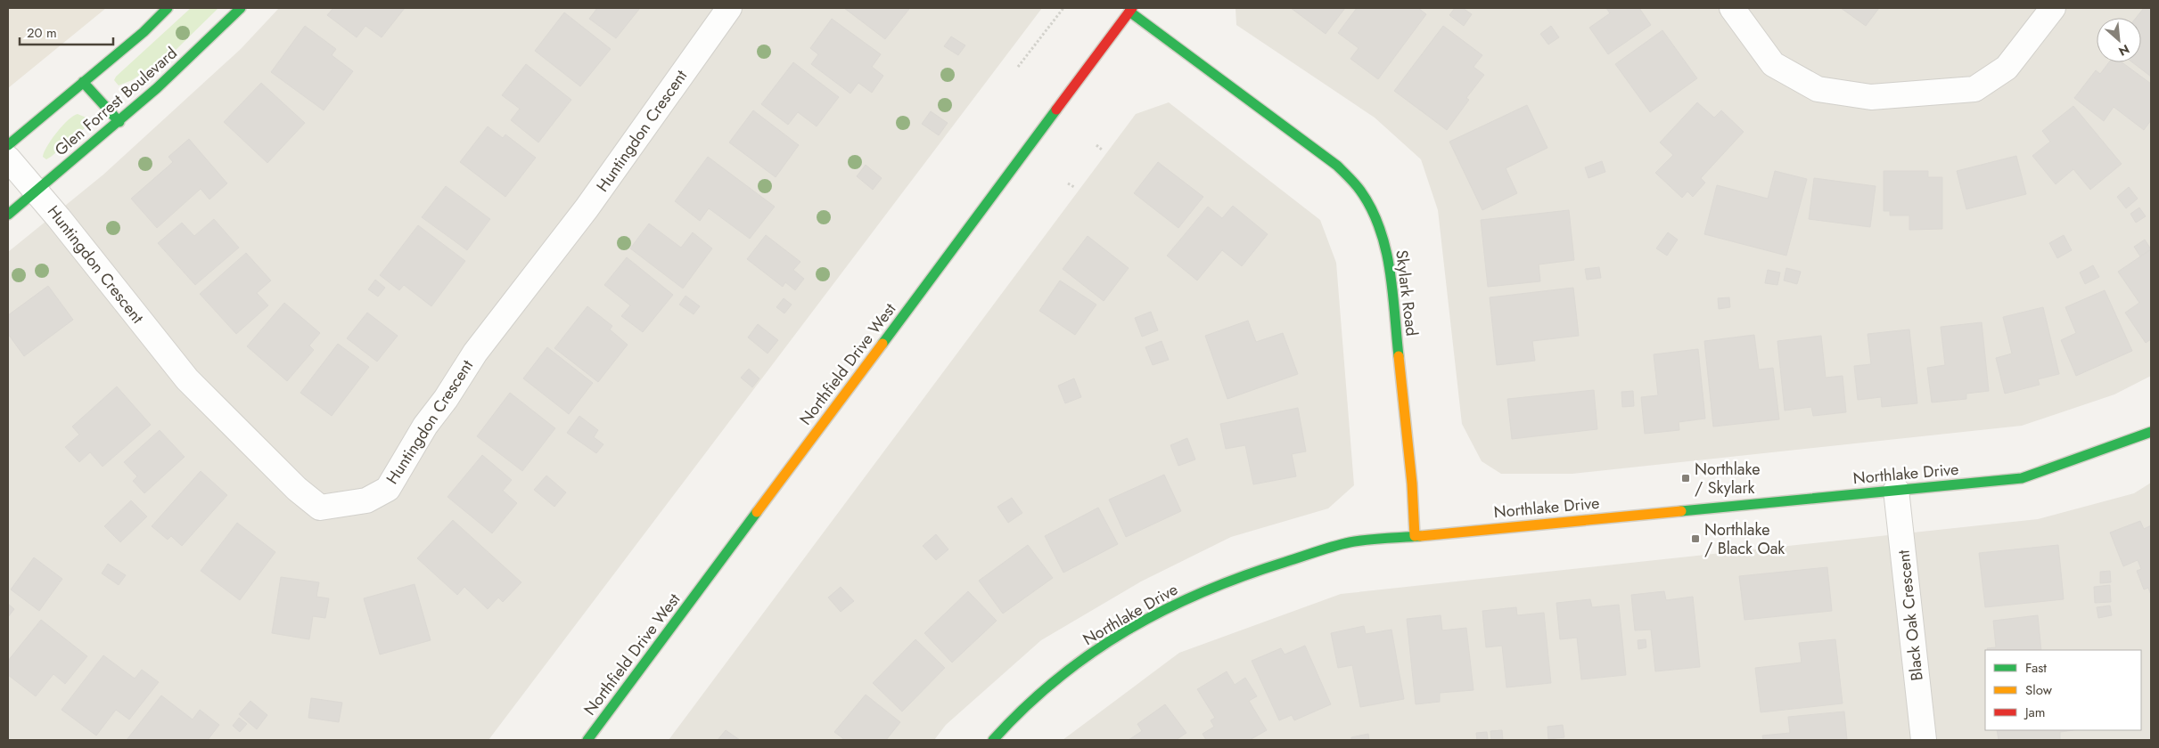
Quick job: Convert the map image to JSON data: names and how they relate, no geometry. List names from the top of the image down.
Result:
{
  "streets": {
    "street": [
      "Glen Forrest Boulevard",
      "Huntingdon Crescent",
      "Skylark Road",
      "Northfield Drive West",
      "Northlake Drive",
      "Black Oak Crescent"
    ]
  },
  "crossings": [
    ["Glen Forrest Boulevard", "Huntingdon Crescent"],
    ["Skylark Road", "Northfield Drive West"],
    ["Skylark Road", "Northlake Drive"],
    ["Northlake Drive", "Black Oak Crescent"]
  ],
  "places": {
    "transit": ["Northlake / Skylark", "Northlake / Black Oak"]
  },
  "legend": ["Fast", "Slow", "Jam"],
  "scale_bar": "20 m",
  "north": "bottom right"
}
